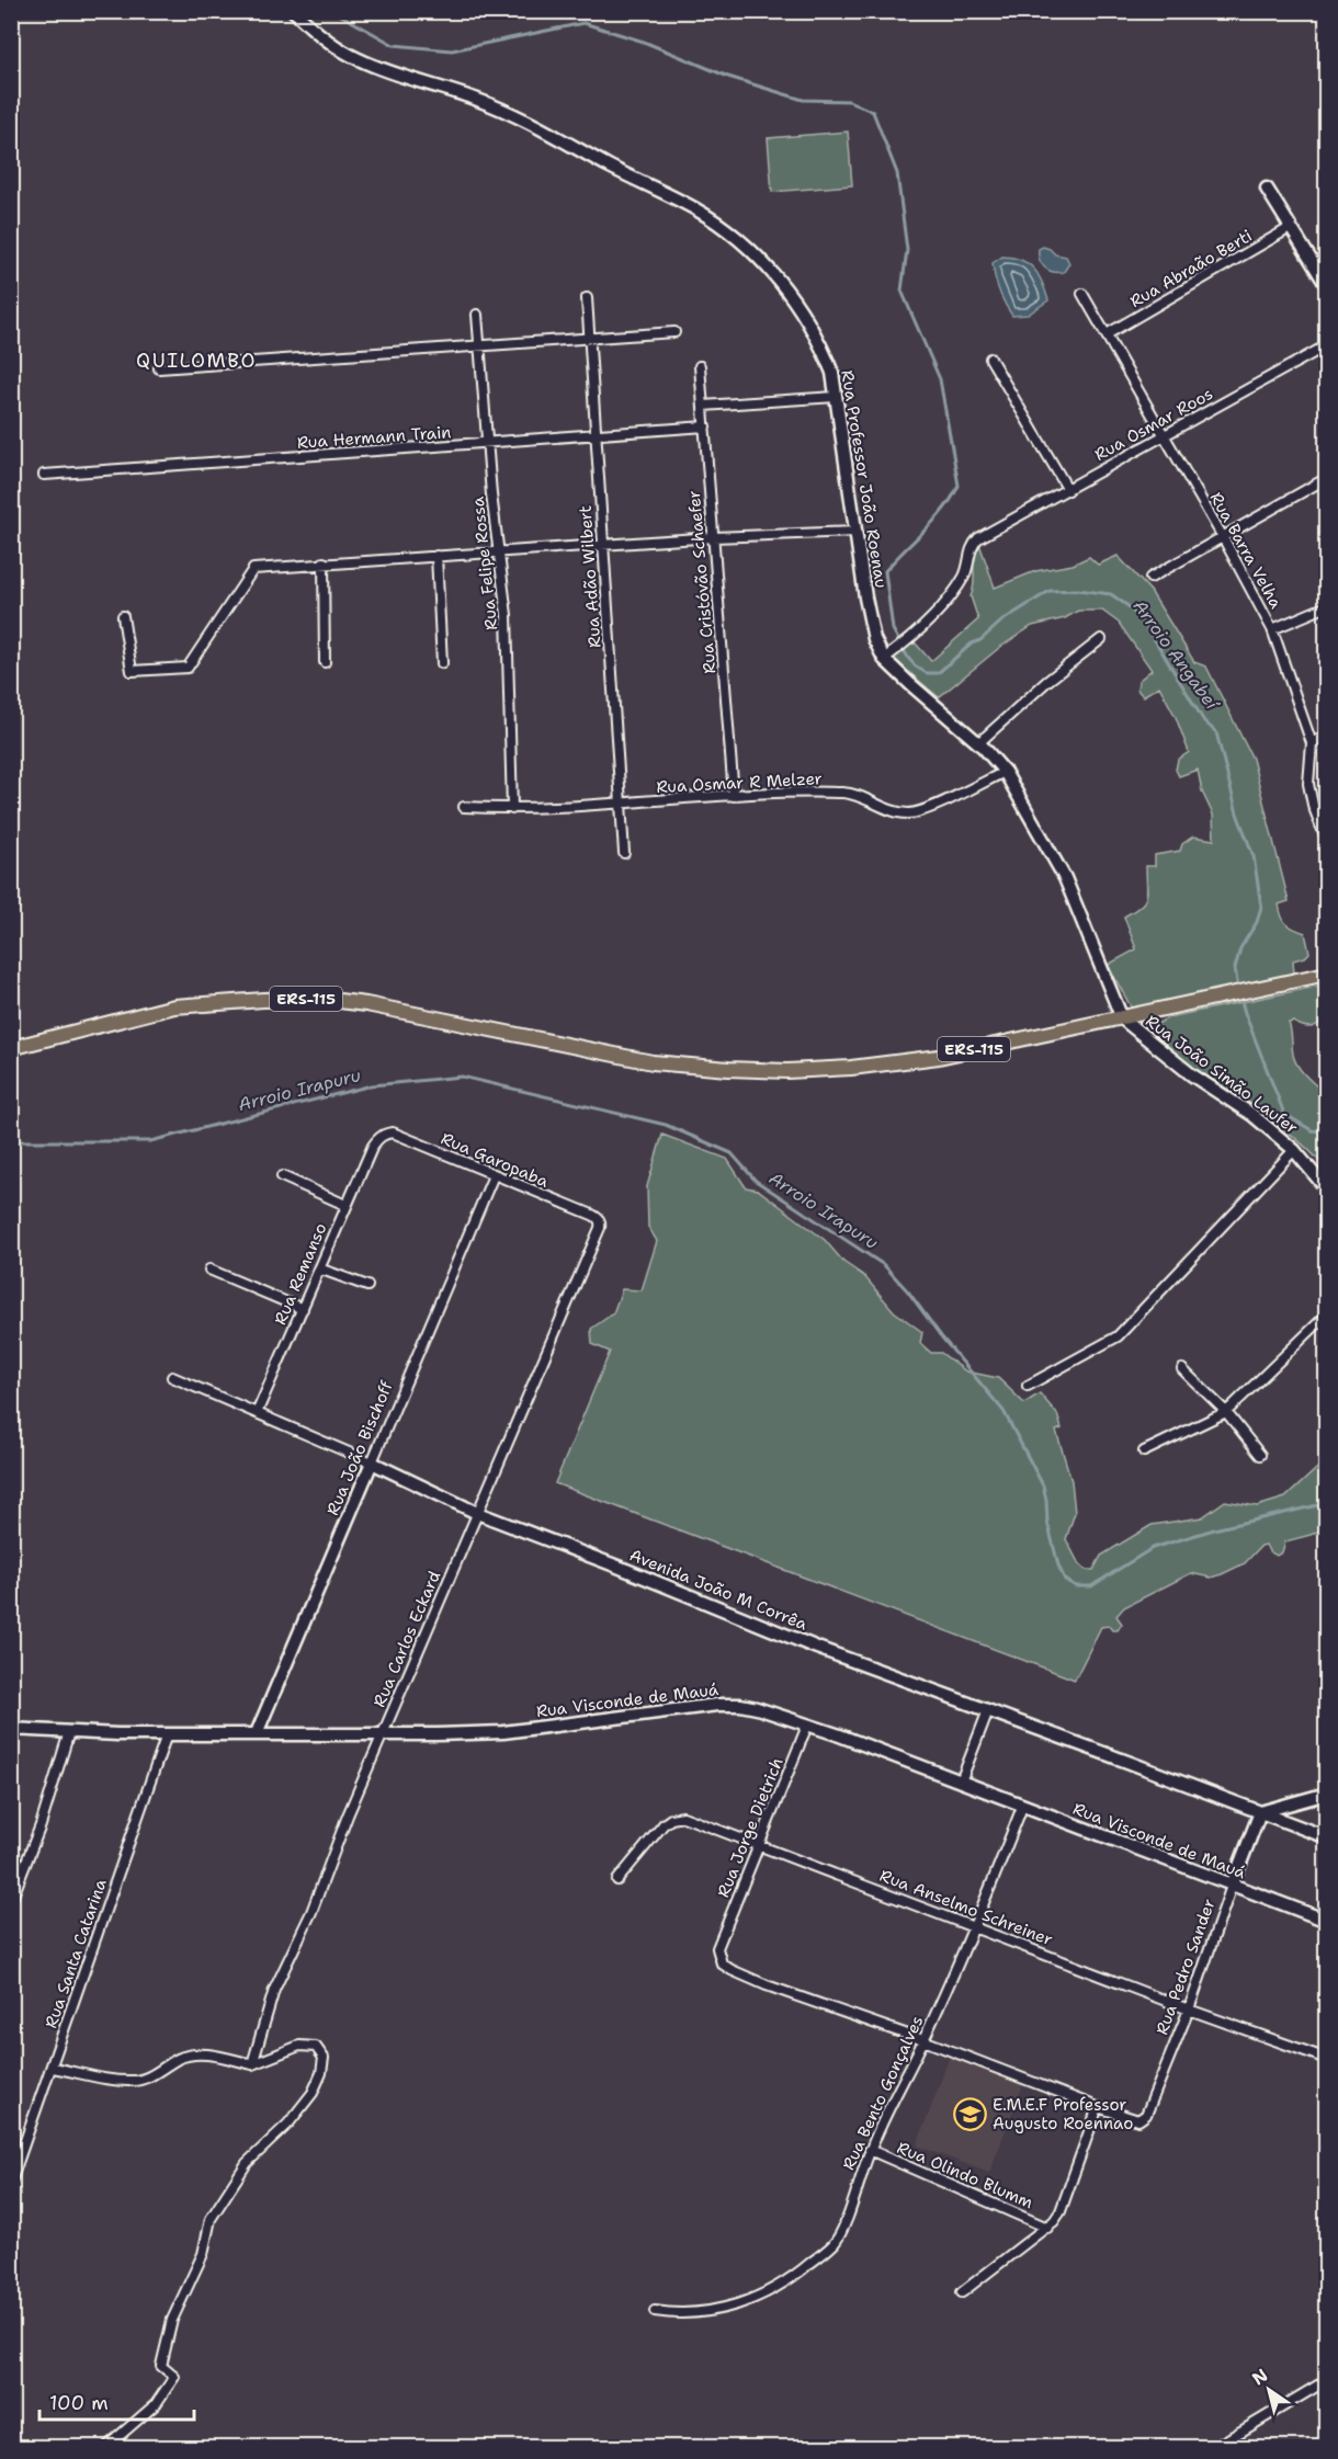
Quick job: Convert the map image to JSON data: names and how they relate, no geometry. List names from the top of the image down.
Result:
{
  "streets": {
    "main road": ["ERS-115"],
    "street": [
      "Rua Abraão Berti",
      "Rua Osmar Roos",
      "Rua Hermann Train",
      "Rua Professor João Roenau",
      "Rua Barra Velha",
      "Rua Felipe Rossa",
      "Rua Adão Wilbert",
      "Rua Cristóvão Schaefer",
      "Rua Osmar R Melzer",
      "Rua João Simão Laufer",
      "Rua Garopaba",
      "Rua Remanso",
      "Rua João Bischoff",
      "Avenida João M Corrêa",
      "Rua Carlos Eckard",
      "Rua Visconde de Mauá",
      "Rua Jorge Dietrich",
      "Rua Anselmo Schreiner",
      "Rua Santa Catarina",
      "Rua Pedro Sander",
      "Rua Bento Gonçalves",
      "Rua Olindo Blumm"
    ]
  },
  "crossings": [
    ["Rua Abraão Berti", "Rua Barra Velha"],
    ["Rua Osmar Roos", "Rua Professor João Roenau"],
    ["Rua Osmar Roos", "Rua Barra Velha"],
    ["Rua Hermann Train", "Rua Felipe Rossa"],
    ["Rua Hermann Train", "Rua Adão Wilbert"],
    ["Rua Hermann Train", "Rua Cristóvão Schaefer"],
    ["Rua Professor João Roenau", "Rua Osmar R Melzer"],
    ["Rua Professor João Roenau", "ERS-115"],
    ["Rua Professor João Roenau", "Rua João Simão Laufer"],
    ["Rua Felipe Rossa", "Rua Osmar R Melzer"],
    ["Rua Adão Wilbert", "Rua Osmar R Melzer"],
    ["Rua Cristóvão Schaefer", "Rua Osmar R Melzer"],
    ["ERS-115", "Rua João Simão Laufer"],
    ["Rua Garopaba", "Rua Remanso"],
    ["Rua Garopaba", "Rua João Bischoff"],
    ["Rua Garopaba", "Rua Carlos Eckard"],
    ["Rua Remanso", "Avenida João M Corrêa"],
    ["Rua João Bischoff", "Avenida João M Corrêa"],
    ["Rua João Bischoff", "Rua Visconde de Mauá"],
    ["Avenida João M Corrêa", "Rua Carlos Eckard"],
    ["Avenida João M Corrêa", "Rua Pedro Sander"],
    ["Rua Carlos Eckard", "Rua Visconde de Mauá"],
    ["Rua Visconde de Mauá", "Rua Jorge Dietrich"],
    ["Rua Visconde de Mauá", "Rua Santa Catarina"],
    ["Rua Visconde de Mauá", "Rua Pedro Sander"],
    ["Rua Visconde de Mauá", "Rua Bento Gonçalves"],
    ["Rua Jorge Dietrich", "Rua Anselmo Schreiner"],
    ["Rua Jorge Dietrich", "Rua Bento Gonçalves"],
    ["Rua Anselmo Schreiner", "Rua Pedro Sander"],
    ["Rua Anselmo Schreiner", "Rua Bento Gonçalves"],
    ["Rua Bento Gonçalves", "Rua Olindo Blumm"]
  ],
  "districts": ["QUILOMBO"],
  "water": ["Arroio Angabeí", "Arroio Irapuru"],
  "places": {
    "school or university": ["E.M.E.F Professor Augusto Roennao"]
  },
  "scale_bar": "100 m",
  "north": "top left"
}
